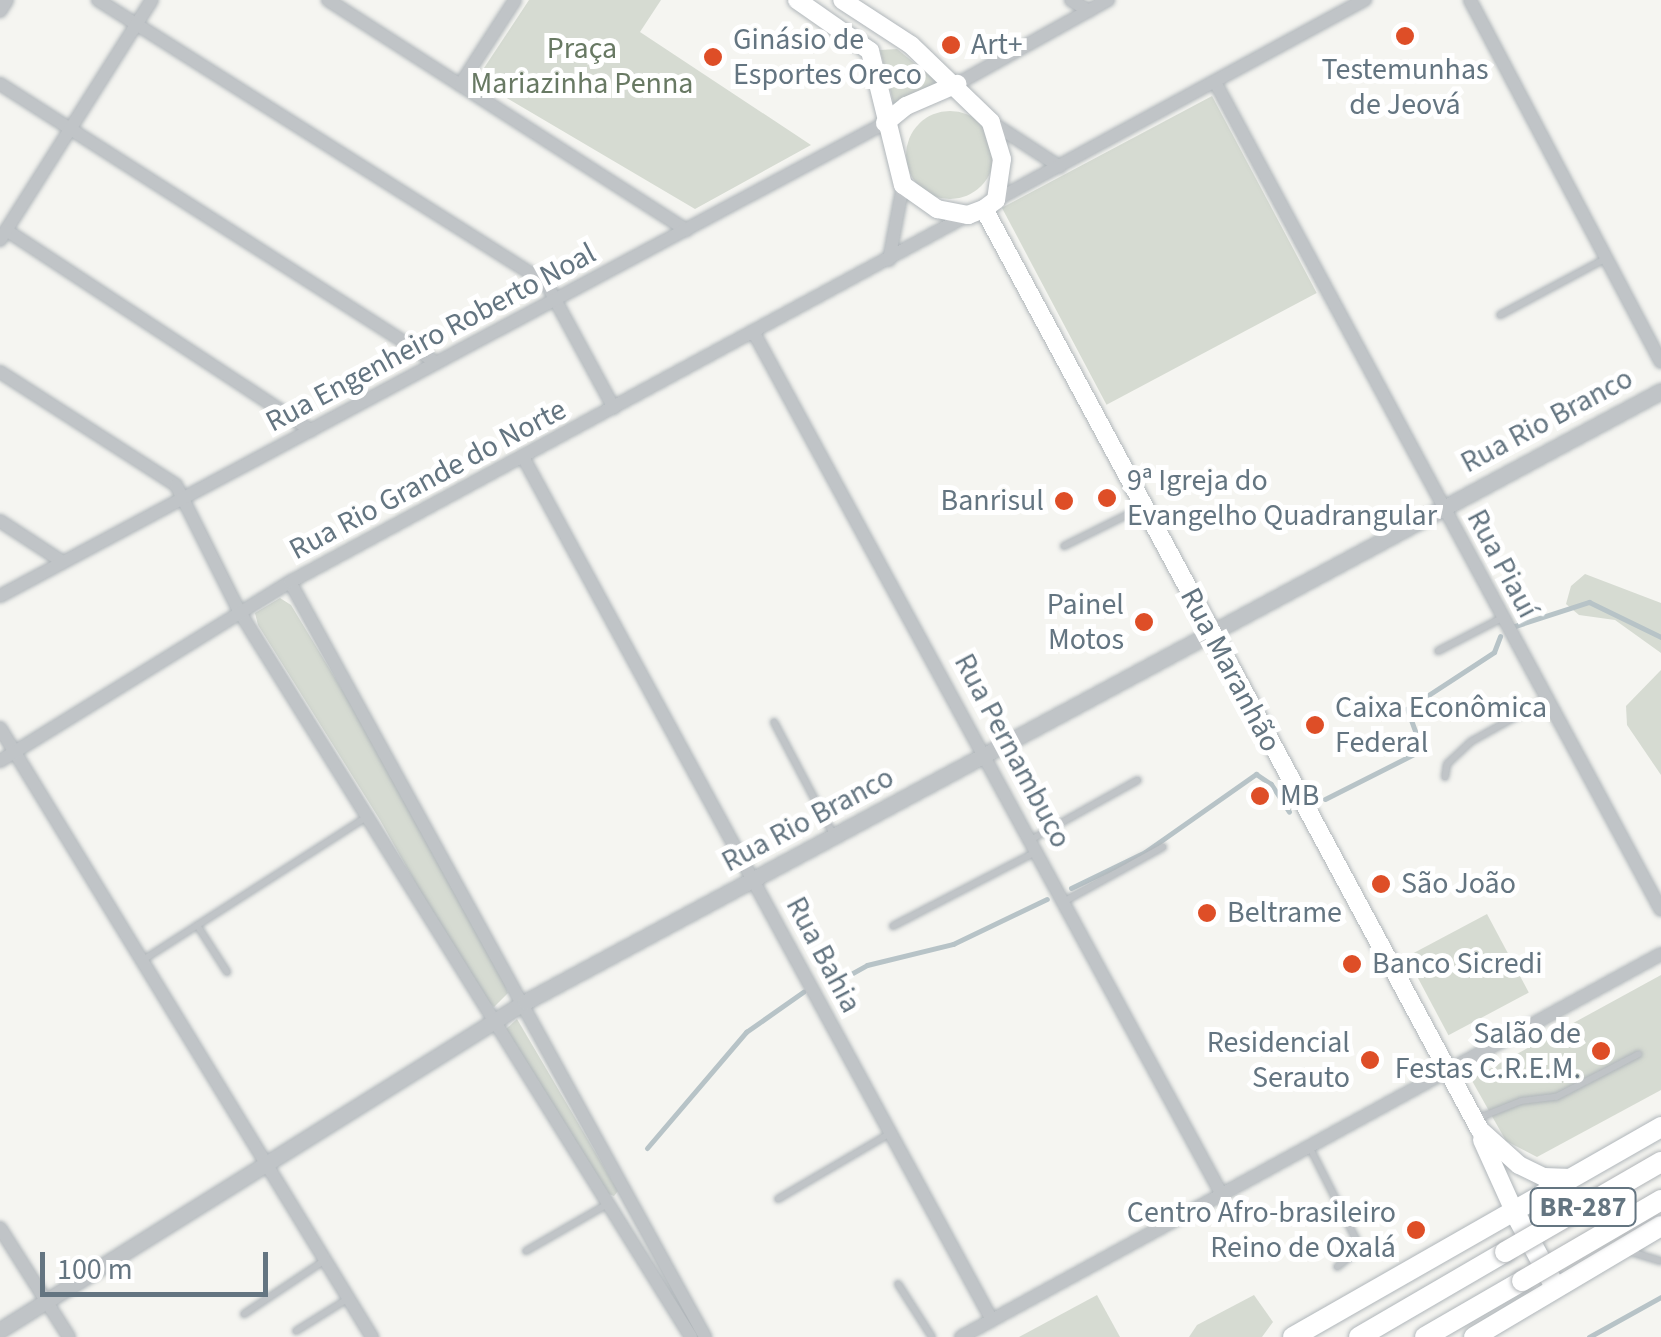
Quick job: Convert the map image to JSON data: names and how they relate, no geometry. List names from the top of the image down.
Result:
{
  "streets": {
    "highway": ["BR-287"],
    "main road": ["Rua Maranhão"],
    "street": [
      "Rua Engenheiro Roberto Noal",
      "Rua Rio Branco",
      "Rua Rio Grande do Norte",
      "Rua Piauí",
      "Rua Pernambuco",
      "Rua Bahia"
    ]
  },
  "crossings": [
    ["Rua Engenheiro Roberto Noal", "Rua Rio Grande do Norte"],
    ["Rua Engenheiro Roberto Noal", "Rua Maranhão"],
    ["Rua Rio Branco", "Rua Piauí"],
    ["Rua Rio Branco", "Rua Maranhão"],
    ["Rua Rio Branco", "Rua Pernambuco"],
    ["Rua Rio Branco", "Rua Bahia"],
    ["Rua Rio Grande do Norte", "Rua Piauí"],
    ["Rua Rio Grande do Norte", "Rua Maranhão"],
    ["Rua Rio Grande do Norte", "Rua Pernambuco"],
    ["Rua Rio Grande do Norte", "Rua Bahia"],
    ["Rua Maranhão", "BR-287"]
  ],
  "parks": ["Praça Mariazinha Penna"],
  "places": [
    "Testemunhas de Jeová",
    "Art+",
    "Ginásio de Esportes Oreco",
    "9ª Igreja do Evangelho Quadrangular",
    "Banrisul",
    "Painel Motos",
    "Caixa Econômica Federal",
    "MB",
    "São João",
    "Beltrame",
    "Banco Sicredi",
    "Salão de Festas C.R.E.M.",
    "Residencial Serauto",
    "Centro Afro-brasileiro Reino de Oxalá"
  ],
  "scale_bar": "100 m"
}
